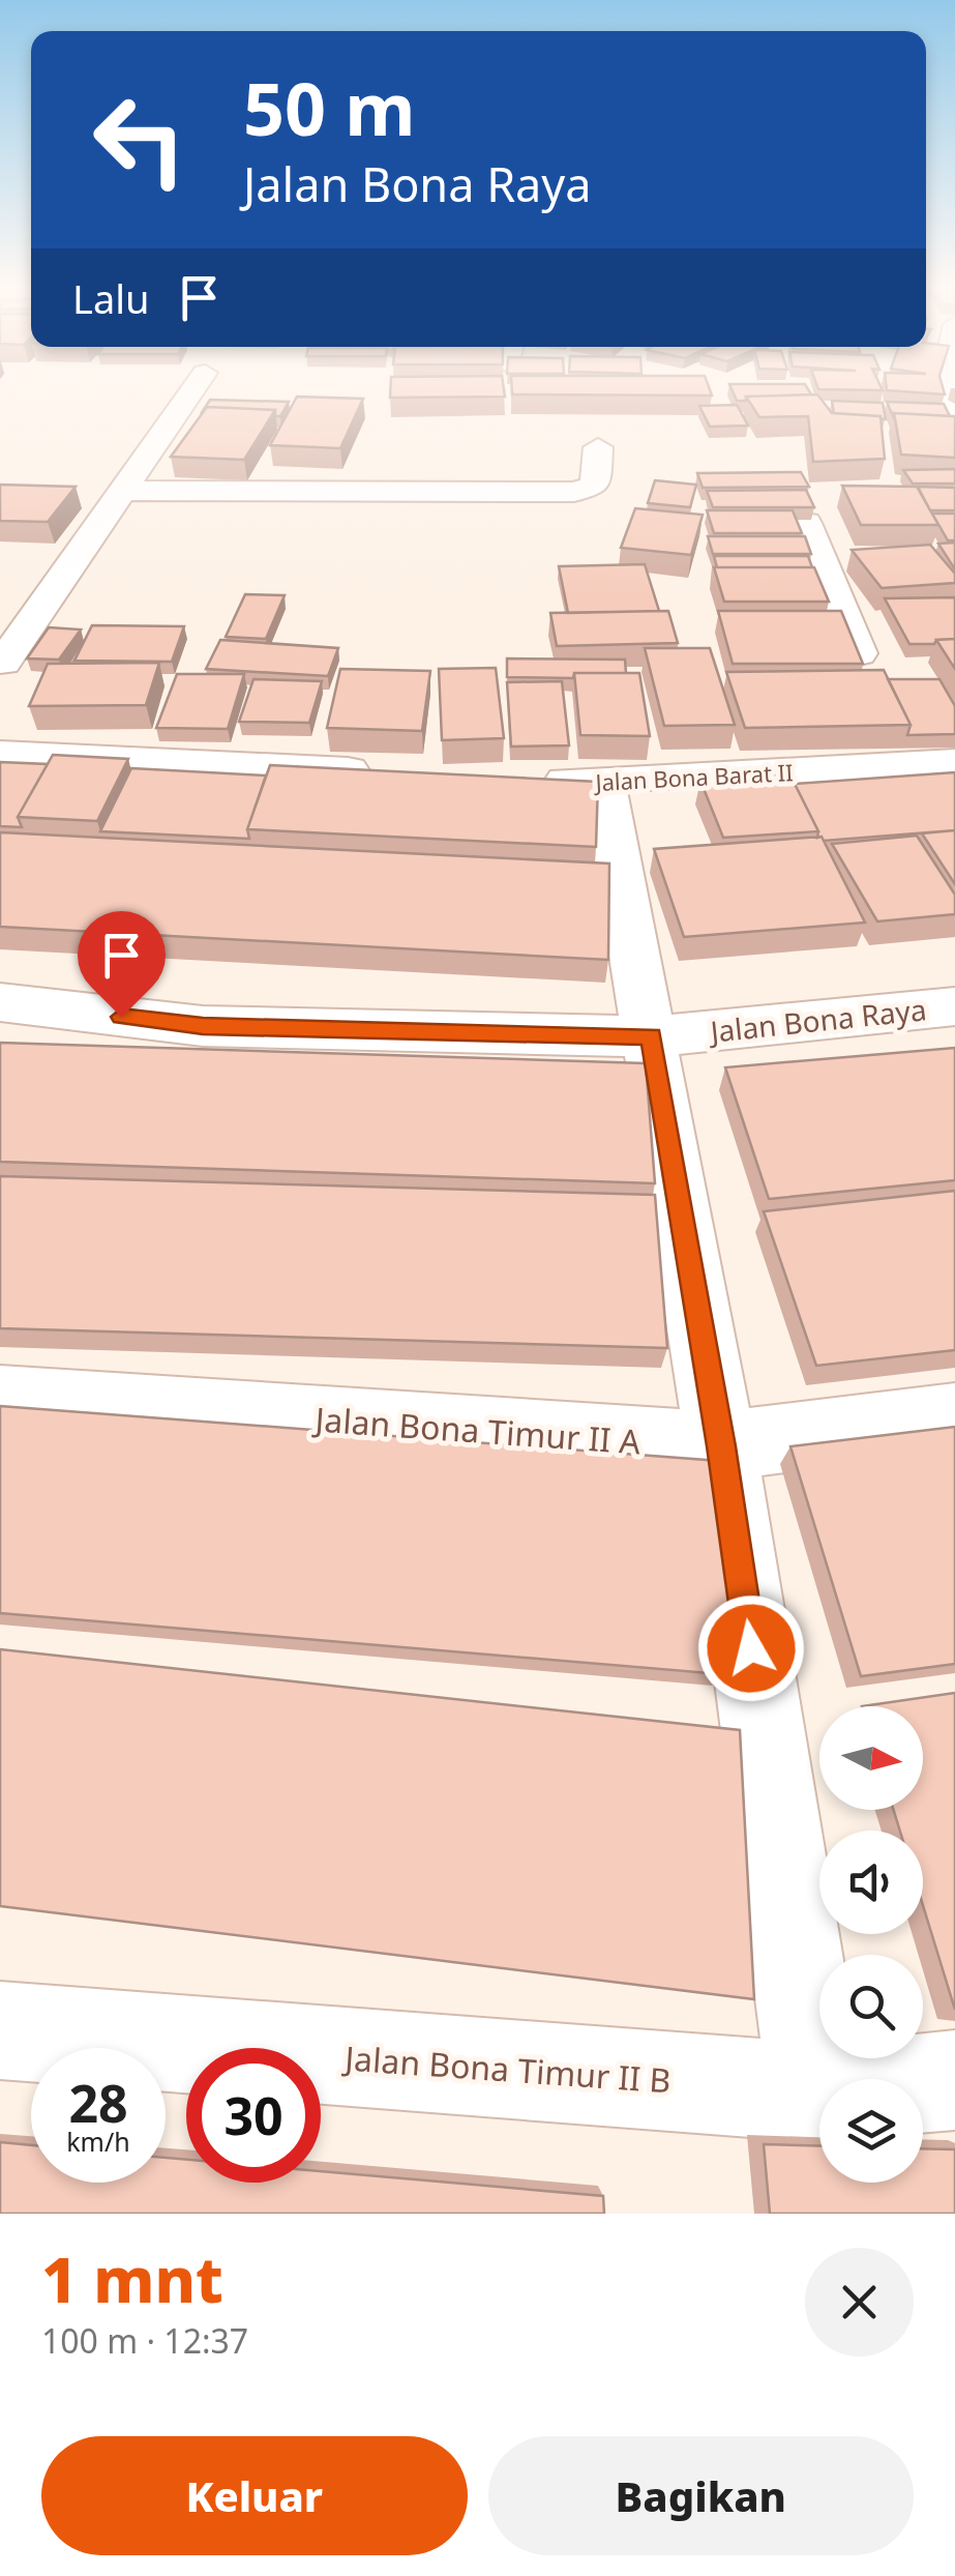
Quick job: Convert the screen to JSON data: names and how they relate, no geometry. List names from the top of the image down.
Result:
{
  "streets": {
    "street": [
      "Jalan Bona Barat II",
      "Jalan Bona Raya",
      "Jalan Bona Timur II A",
      "Jalan Bona Timur II B"
    ]
  },
  "north": "right",
  "page": {
    "turn": ["50 m", "Jalan Bona Raya"],
    "then": "Lalu",
    "speed": "28 km/h",
    "limit": "30",
    "heading": ["1 mnt", "100 m · 12:37"],
    "buttons": ["Keluar", "Bagikan"]
  }
}
